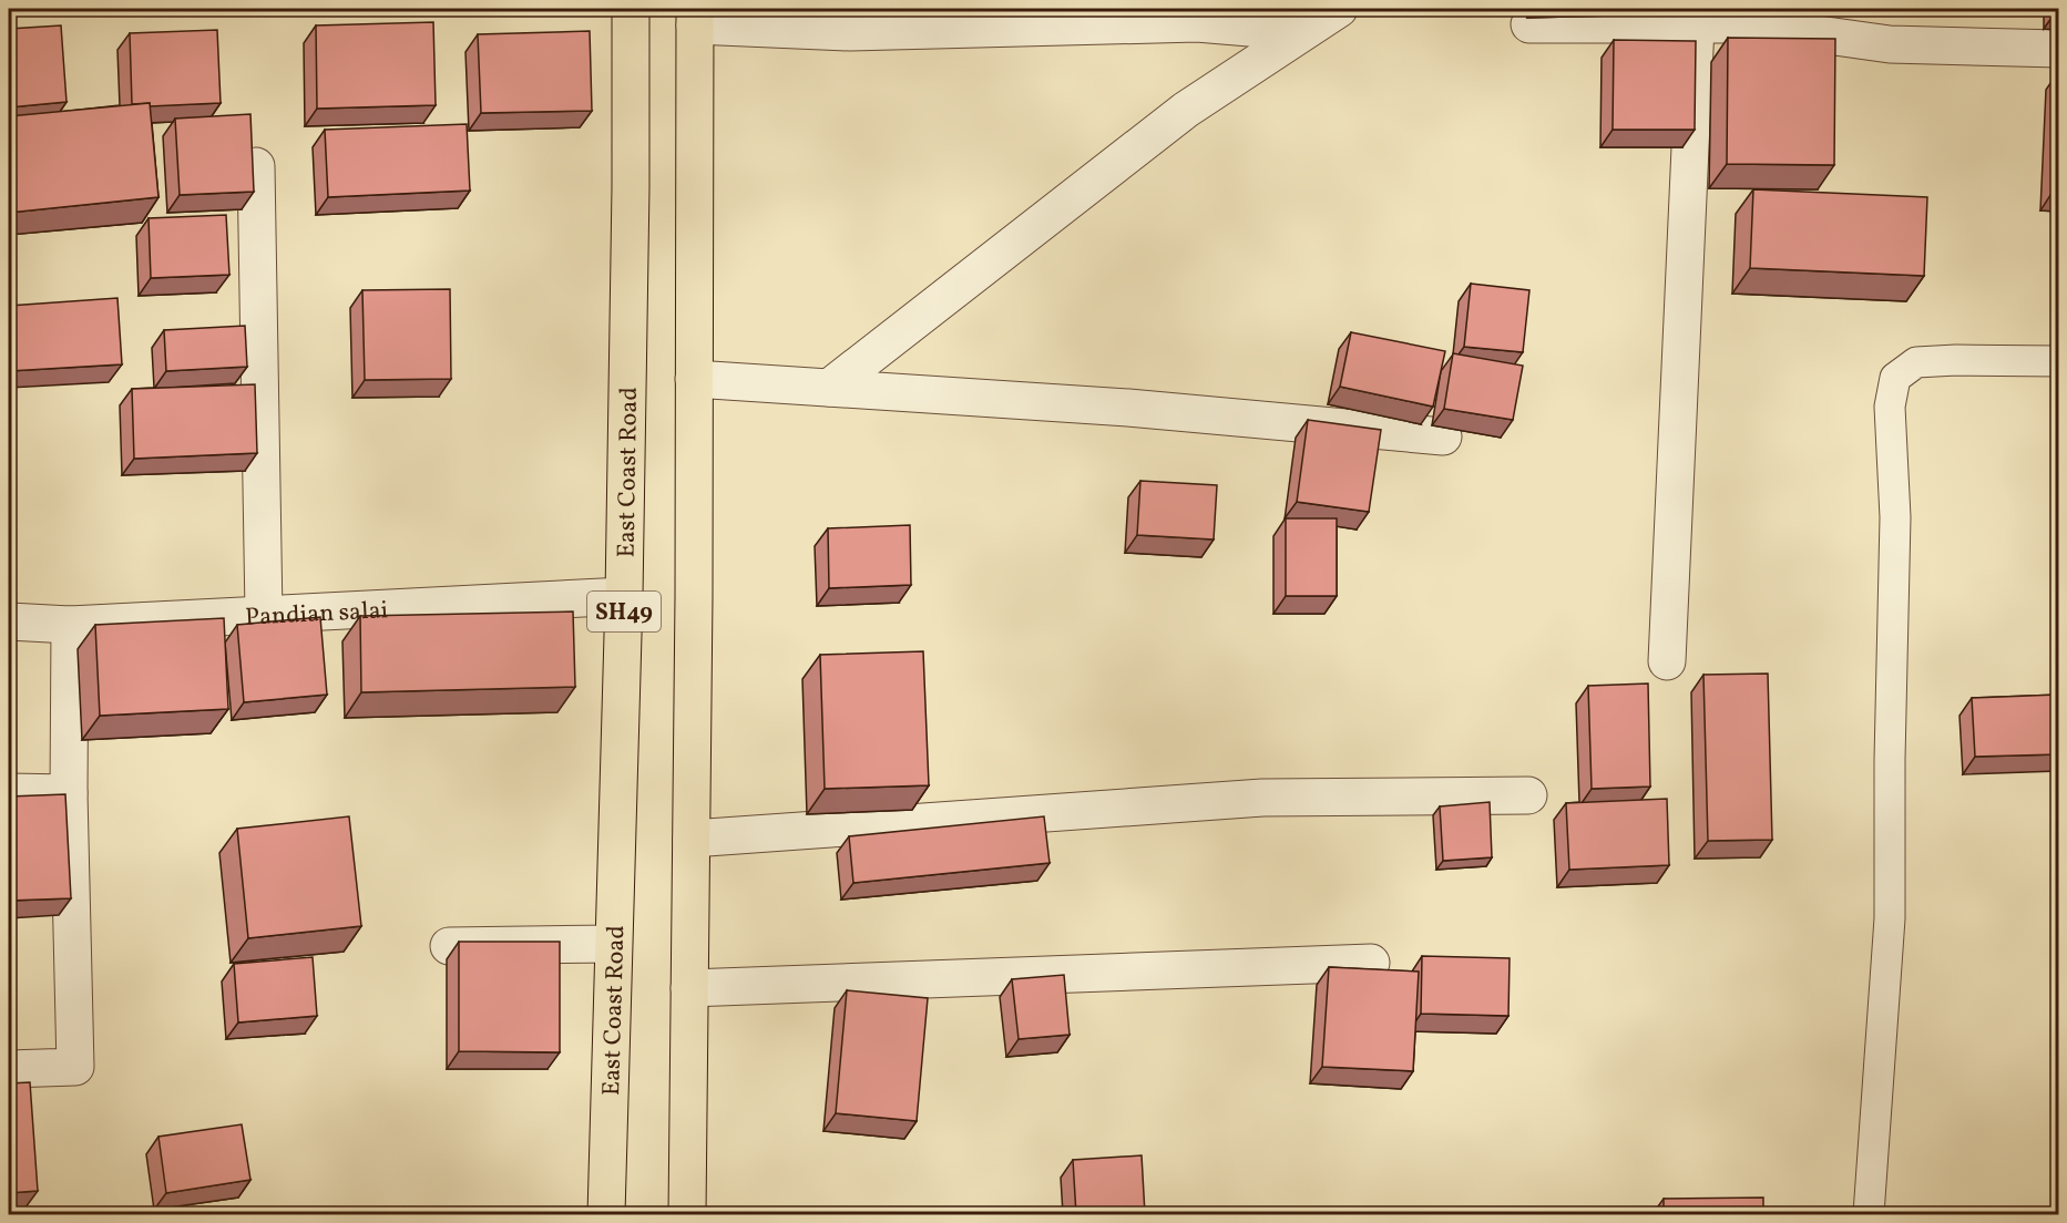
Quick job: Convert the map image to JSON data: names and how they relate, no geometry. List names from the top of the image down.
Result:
{
  "streets": {
    "main road": ["East Coast Road", "SH49"],
    "street": ["Pandian salai"]
  },
  "crossings": [
    ["East Coast Road", "Pandian salai"]
  ]
}
